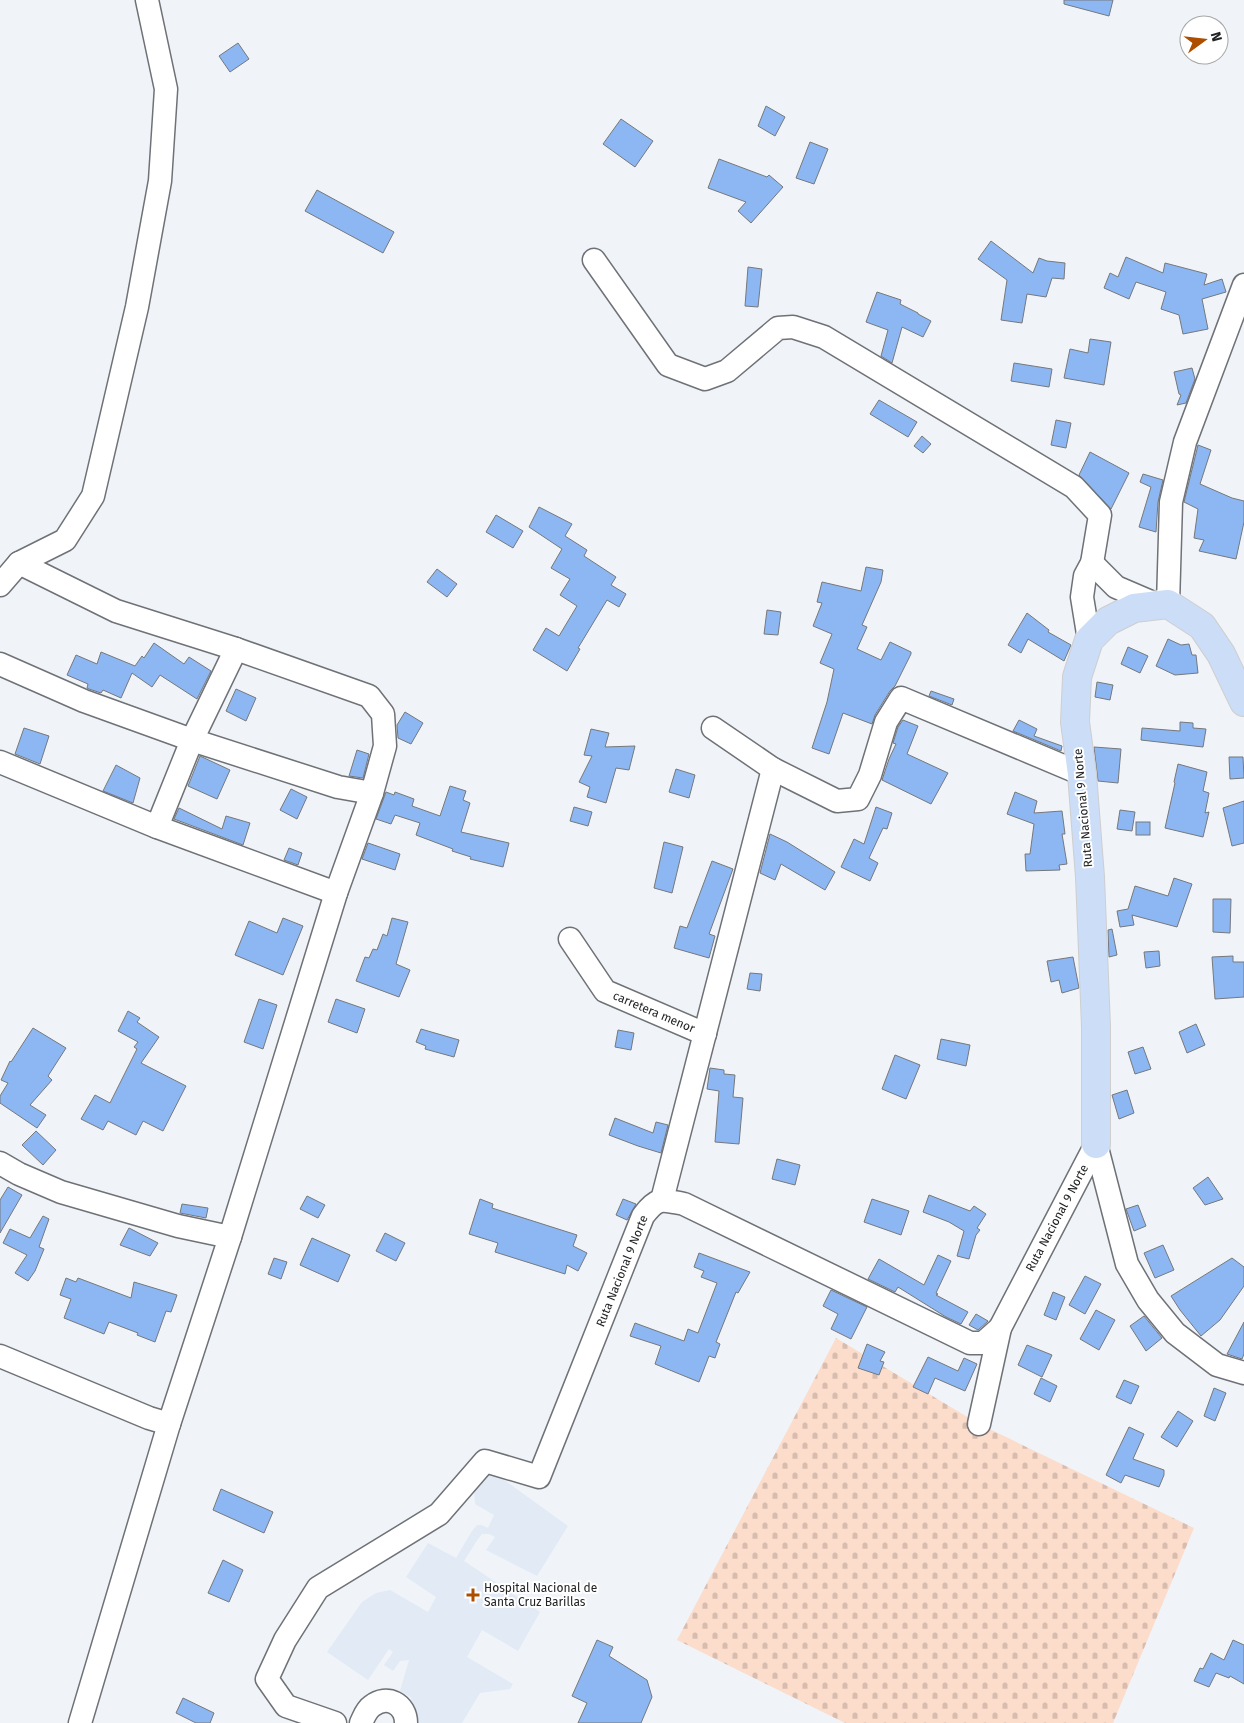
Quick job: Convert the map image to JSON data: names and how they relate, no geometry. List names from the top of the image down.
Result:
{
  "streets": {
    "main road": ["Ruta Nacional 9 Norte"],
    "street": ["carretera menor"]
  },
  "places": {
    "health": ["Hospital Nacional de Santa Cruz Barillas"]
  },
  "north": "right"
}
